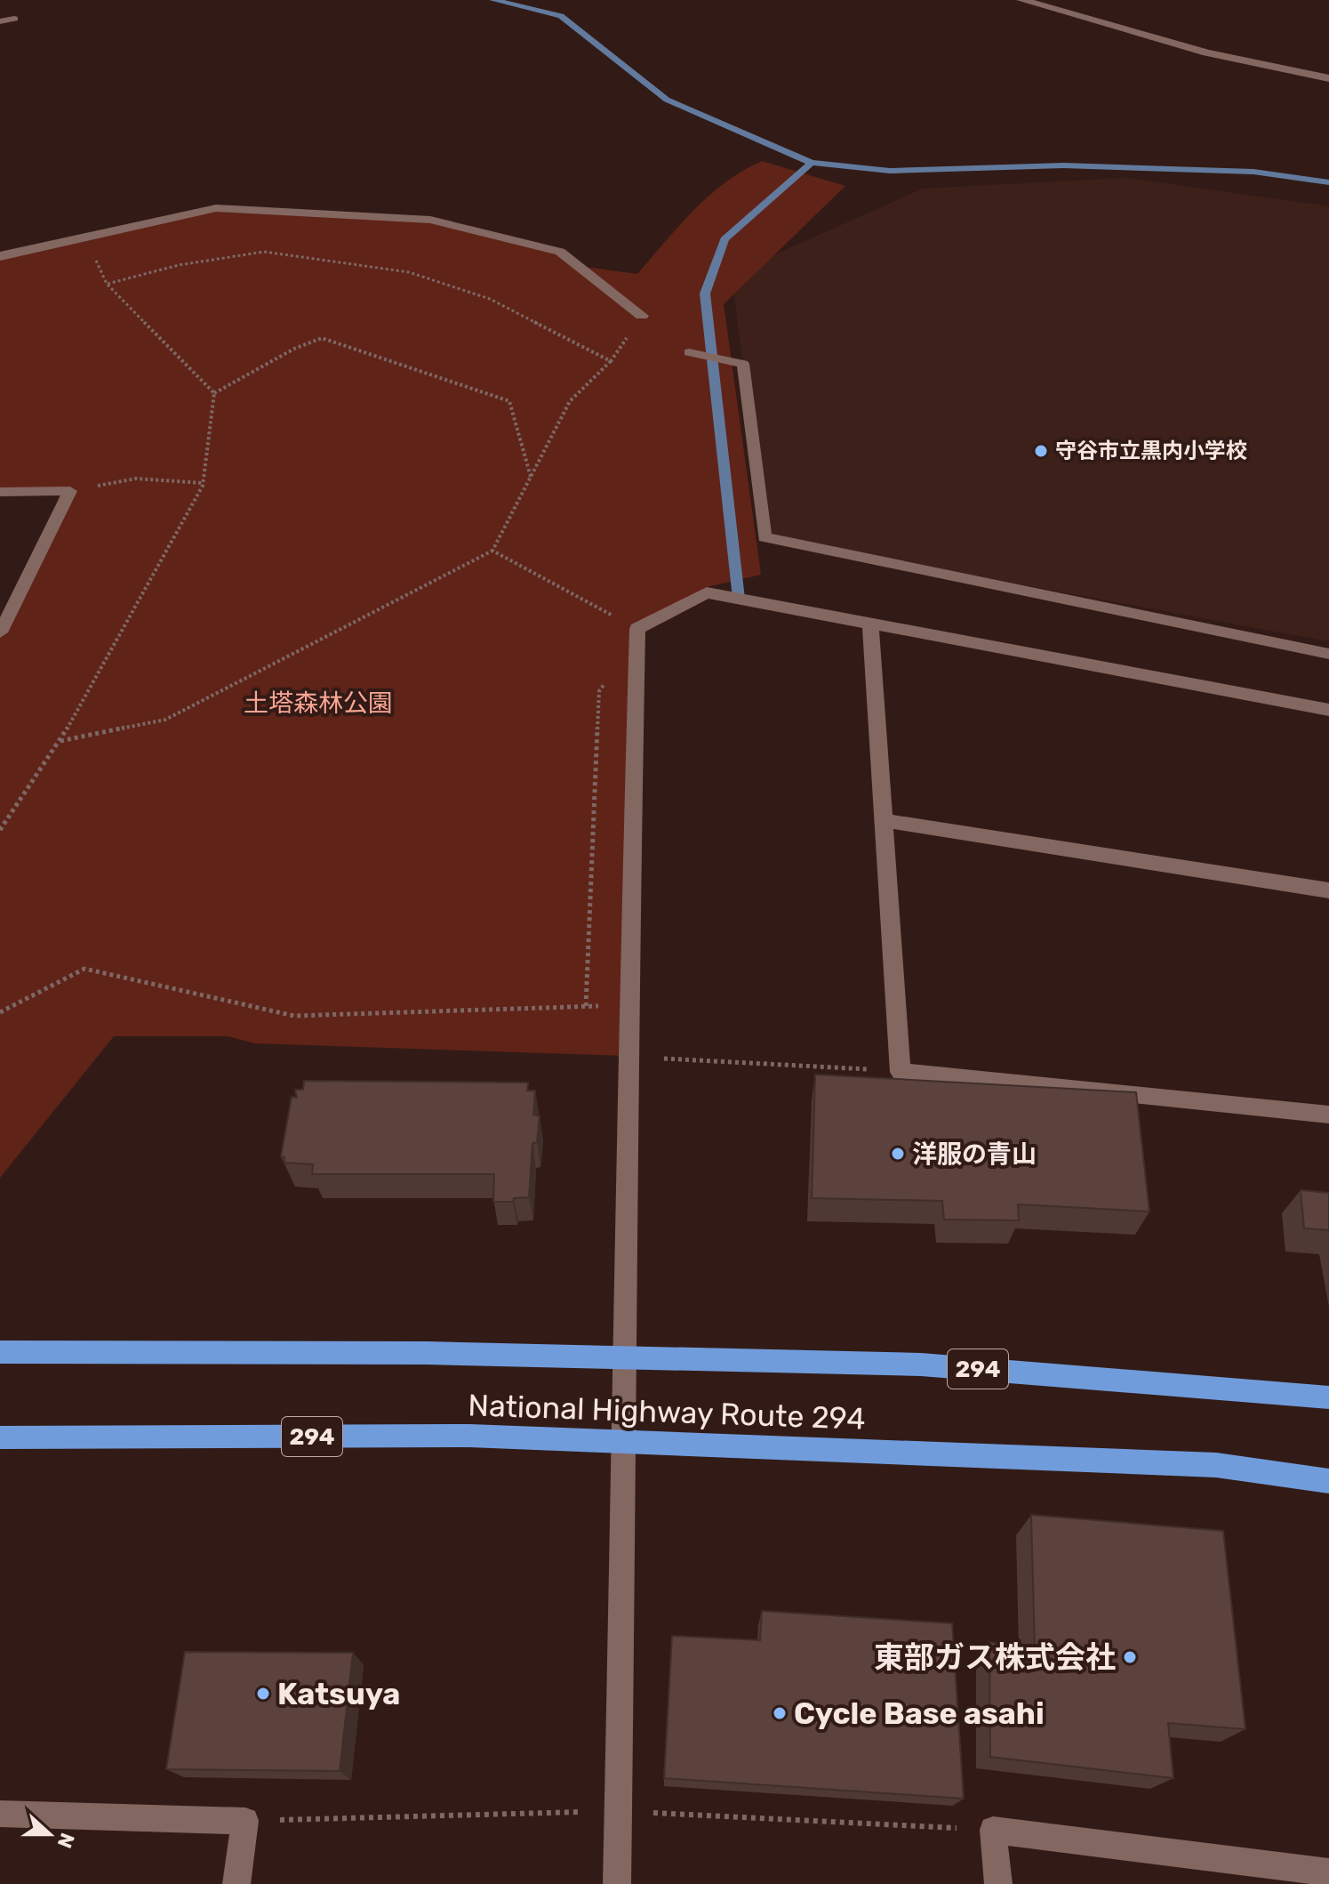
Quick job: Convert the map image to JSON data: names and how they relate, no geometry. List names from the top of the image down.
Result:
{
  "streets": {
    "highway": ["294", "National Highway Route 294"]
  },
  "parks": ["土塔森林公園"],
  "places": [
    "守谷市立黒内小学校",
    "洋服の青山",
    "東部ガス株式会社",
    "Katsuya",
    "Cycle Base asahi"
  ],
  "north": "right"
}
